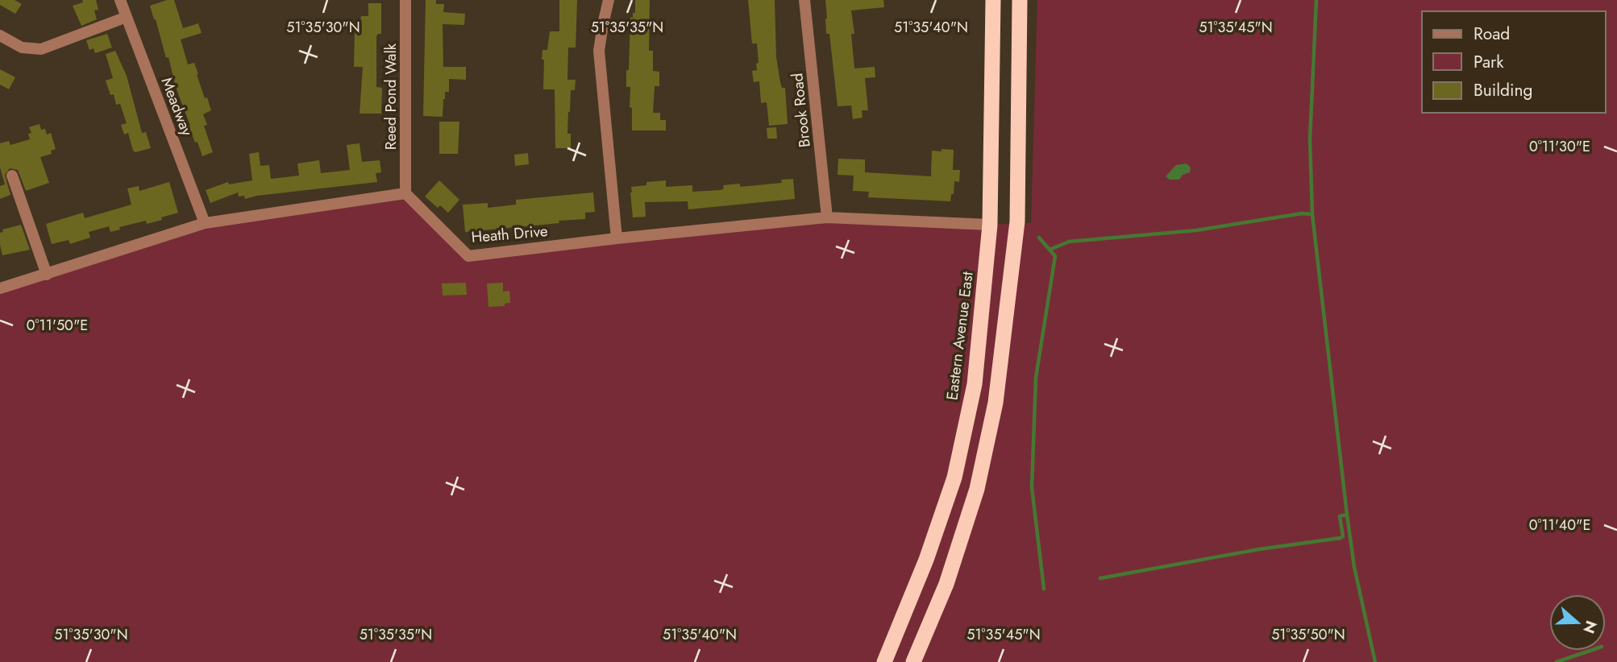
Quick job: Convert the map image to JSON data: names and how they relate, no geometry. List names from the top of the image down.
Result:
{
  "streets": {
    "highway": ["Eastern Avenue East"],
    "street": [
      "Reed Pond Walk",
      "Meadway",
      "Brook Road",
      "Heath Drive"
    ]
  },
  "crossings": [
    ["Reed Pond Walk", "Heath Drive"],
    ["Brook Road", "Heath Drive"],
    ["Heath Drive", "Eastern Avenue East"]
  ],
  "legend": ["Road", "Park", "Building"],
  "north": "right",
  "coordinates": [
    "51°35'30\"N",
    "51°35'35\"N",
    "51°35'40\"N",
    "51°35'45\"N",
    "0°11'30\"E",
    "0°11'50\"E",
    "0°11'40\"E",
    "51°35'50\"N"
  ]
}
